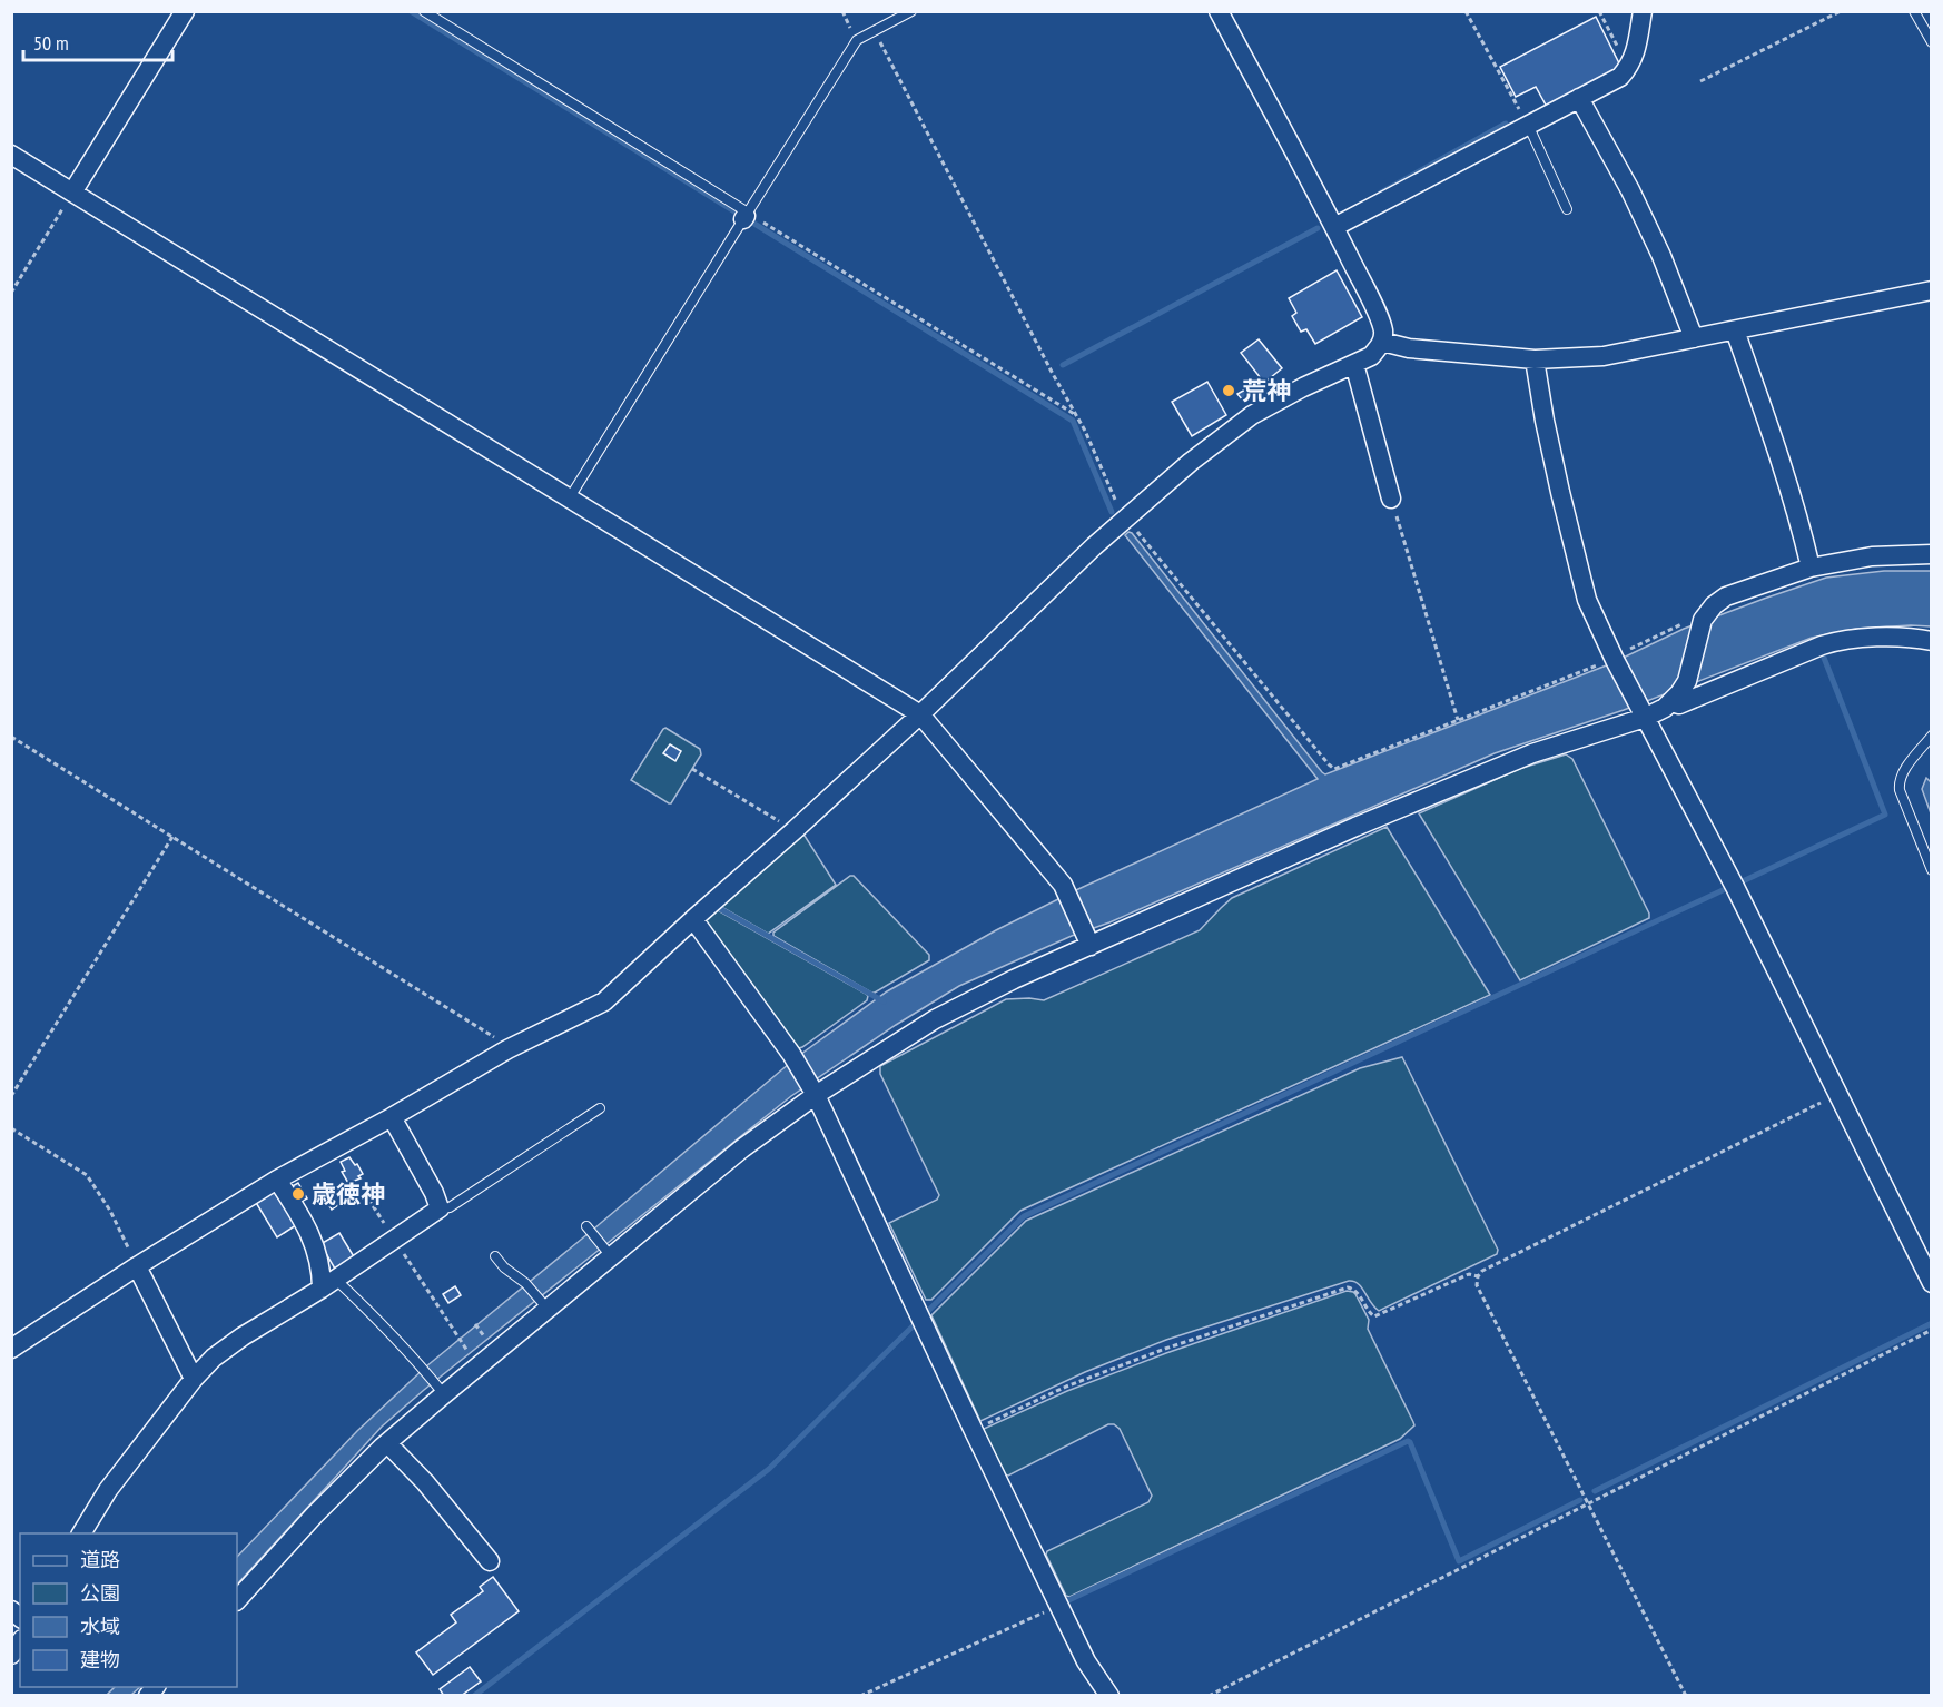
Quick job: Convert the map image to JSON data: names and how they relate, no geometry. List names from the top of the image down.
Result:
{
  "places": ["荒神", "歳徳神"],
  "legend": [
    "道路",
    "公園",
    "水域",
    "建物"
  ],
  "scale_bar": "50 m"
}
